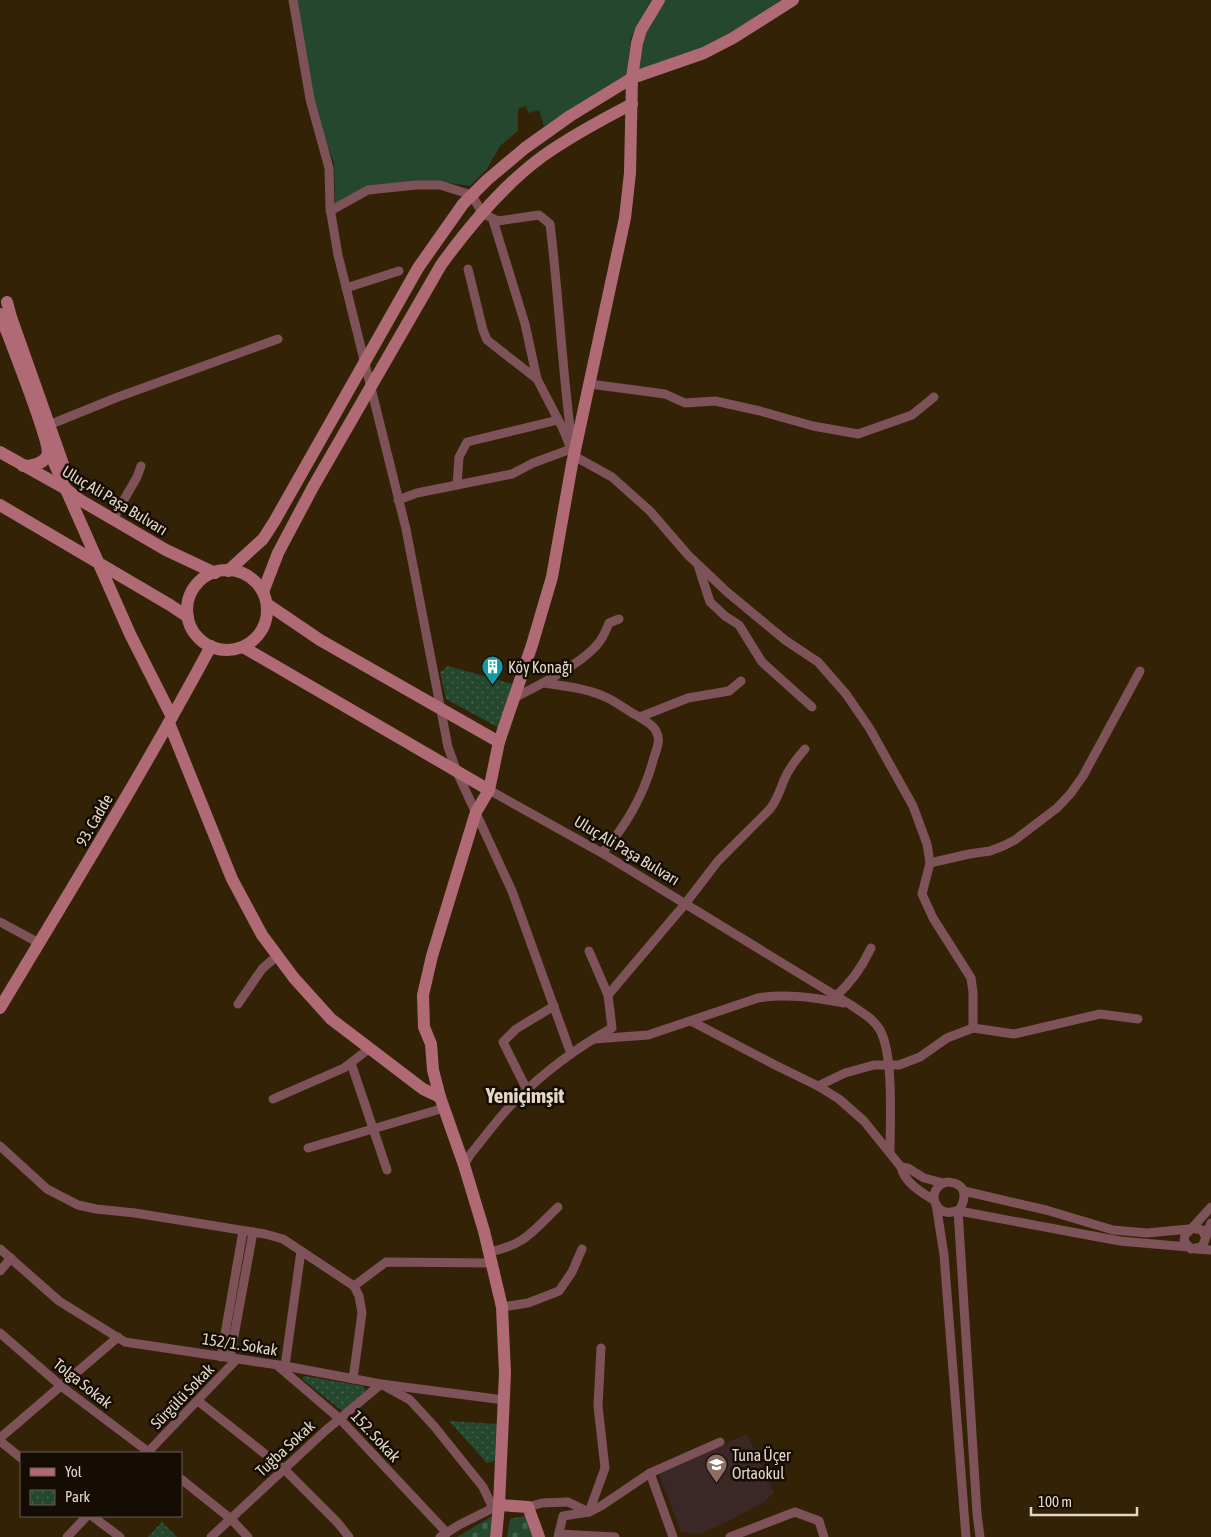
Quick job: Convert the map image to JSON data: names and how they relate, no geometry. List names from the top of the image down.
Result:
{
  "streets": {
    "street": [
      "Uluç Ali Paşa Bulvarı",
      "93. Cadde",
      "152/1. Sokak",
      "Tolga Sokak",
      "Sürgülü Sokak",
      "152. Sokak",
      "Tuğba Sokak"
    ]
  },
  "crossings": [
    ["Uluç Ali Paşa Bulvarı", "93. Cadde"],
    ["152/1. Sokak", "Sürgülü Sokak"],
    ["152/1. Sokak", "152. Sokak"],
    ["152/1. Sokak", "Tuğba Sokak"],
    ["152. Sokak", "Tuğba Sokak"]
  ],
  "districts": ["Yeniçimşit"],
  "places": {
    "building": ["Köy Konağı"],
    "school or university": ["Tuna Üçer Ortaokul"]
  },
  "legend": ["Yol", "Park"],
  "scale_bar": "100 m"
}
